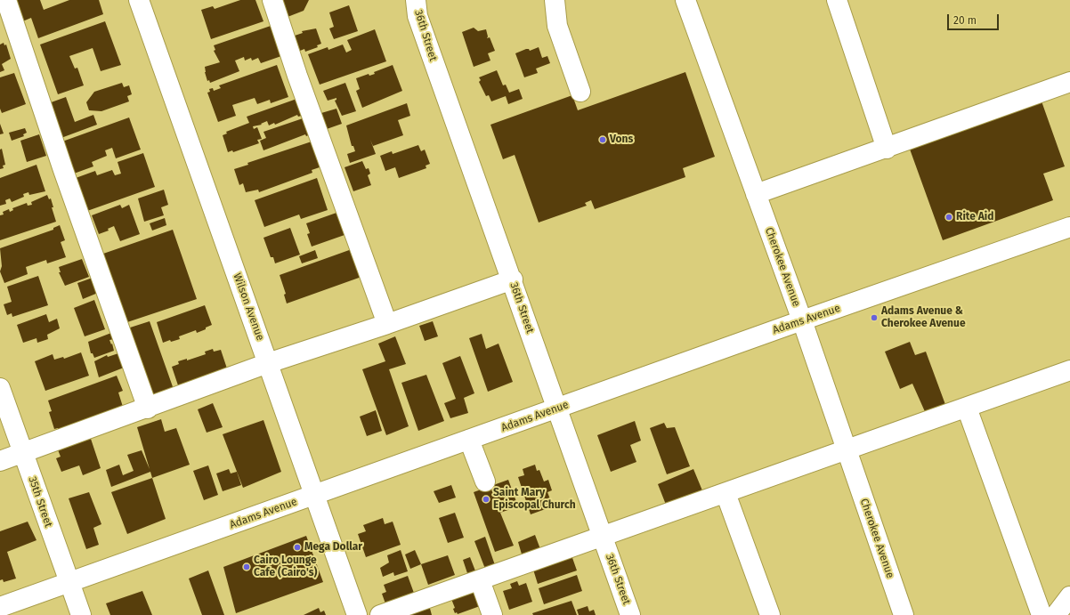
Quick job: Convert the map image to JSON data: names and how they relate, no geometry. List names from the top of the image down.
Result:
{
  "streets": {
    "street": [
      "36th Street",
      "Cherokee Avenue",
      "Wilson Avenue",
      "Adams Avenue",
      "35th Street"
    ]
  },
  "crossings": [
    ["36th Street", "Adams Avenue"],
    ["Cherokee Avenue", "Adams Avenue"],
    ["Wilson Avenue", "Adams Avenue"],
    ["Adams Avenue", "35th Street"]
  ],
  "places": [
    "Vons",
    "Rite Aid",
    "Adams Avenue & Cherokee Avenue",
    "Saint Mary Episcopal Church",
    "Mega Dollar",
    "Cairo Lounge Cafe (Cairo's)"
  ],
  "scale_bar": "20 m"
}
